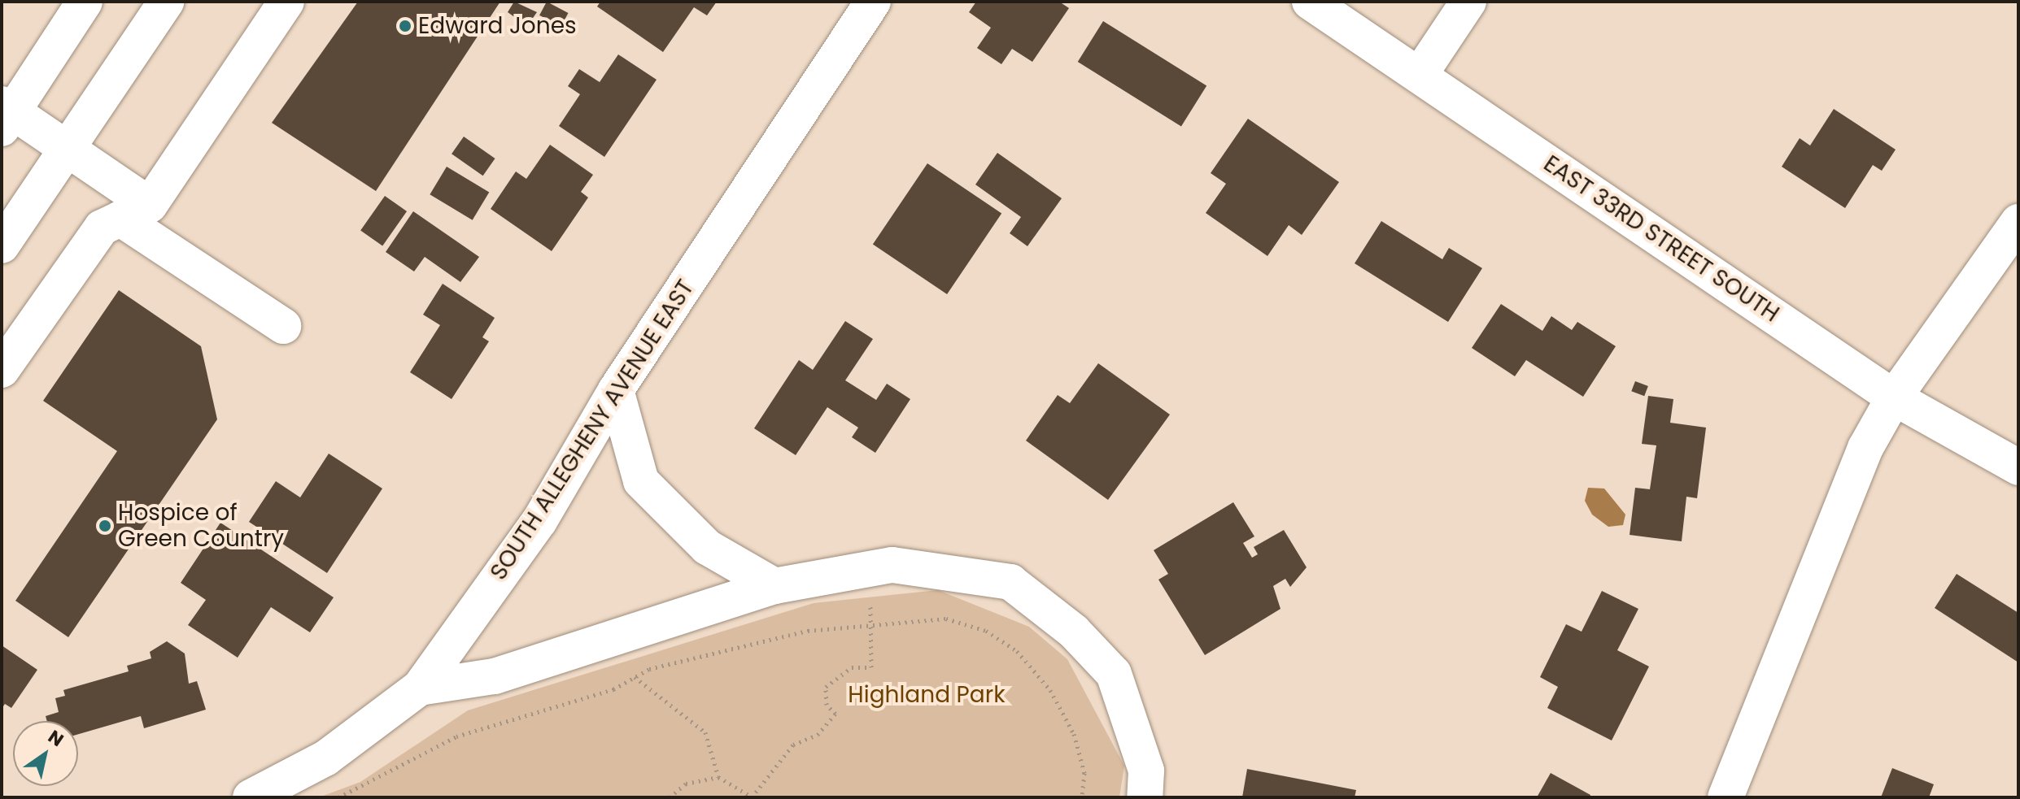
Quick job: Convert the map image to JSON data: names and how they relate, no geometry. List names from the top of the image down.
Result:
{
  "streets": {
    "street": ["EAST 33RD STREET SOUTH", "SOUTH ALLEGHENY AVENUE EAST"]
  },
  "parks": ["Highland Park"],
  "places": ["Edward Jones", "Hospice of Green Country"],
  "north": "top right"
}
